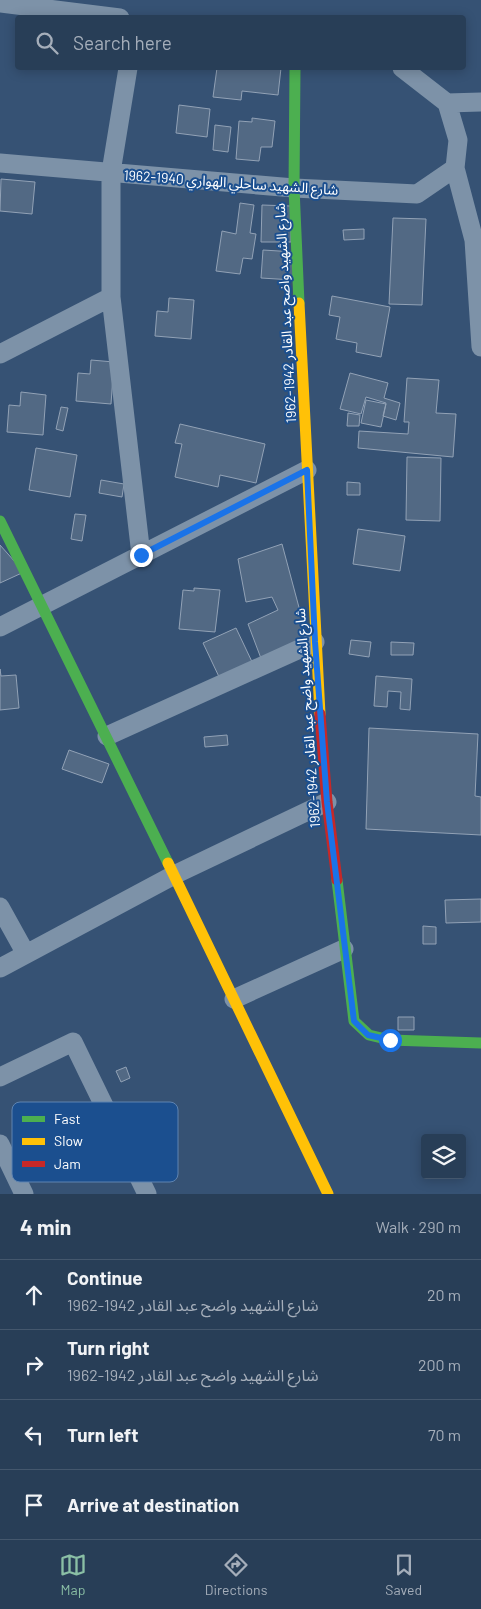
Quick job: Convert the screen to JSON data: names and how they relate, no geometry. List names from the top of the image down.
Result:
{
  "streets": {
    "street": ["شارع الشهيد ساحلي الهواري 1940-1962", "شارع الشهيد واضح عبد القادر 1942-1962"]
  },
  "crossings": [
    ["شارع الشهيد ساحلي الهواري 1940-1962", "شارع الشهيد واضح عبد القادر 1942-1962"]
  ],
  "legend": ["Fast", "Slow", "Jam"],
  "page": {
    "search": "Search here",
    "heading": ["4 min", "Walk · 290 m"],
    "list": [
      ["Continue", "شارع الشهيد واضح عبد القادر 1942-1962", "20 m"],
      ["Turn right", "شارع الشهيد واضح عبد القادر 1942-1962", "200 m"],
      ["Turn left", "70 m"],
      "Arrive at destination"
    ],
    "nav": ["Map", "Directions", "Saved"]
  }
}
